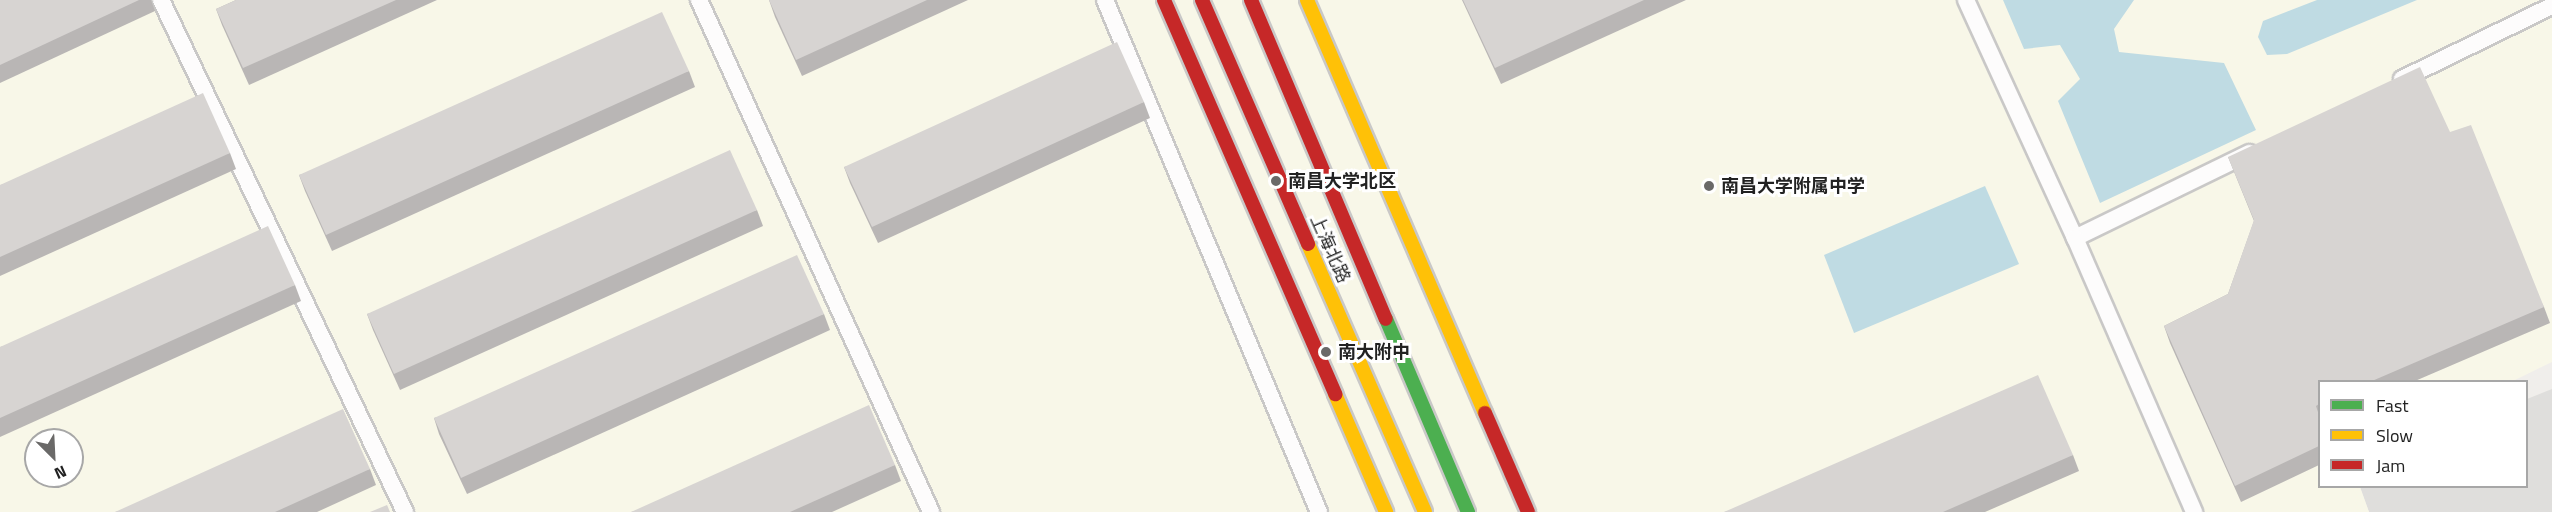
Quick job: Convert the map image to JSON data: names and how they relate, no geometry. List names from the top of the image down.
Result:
{
  "streets": {
    "street": ["上海北路"]
  },
  "places": ["南昌大学北区", "南昌大学附属中学", "南大附中"],
  "legend": ["Fast", "Slow", "Jam"],
  "north": "bottom right"
}
